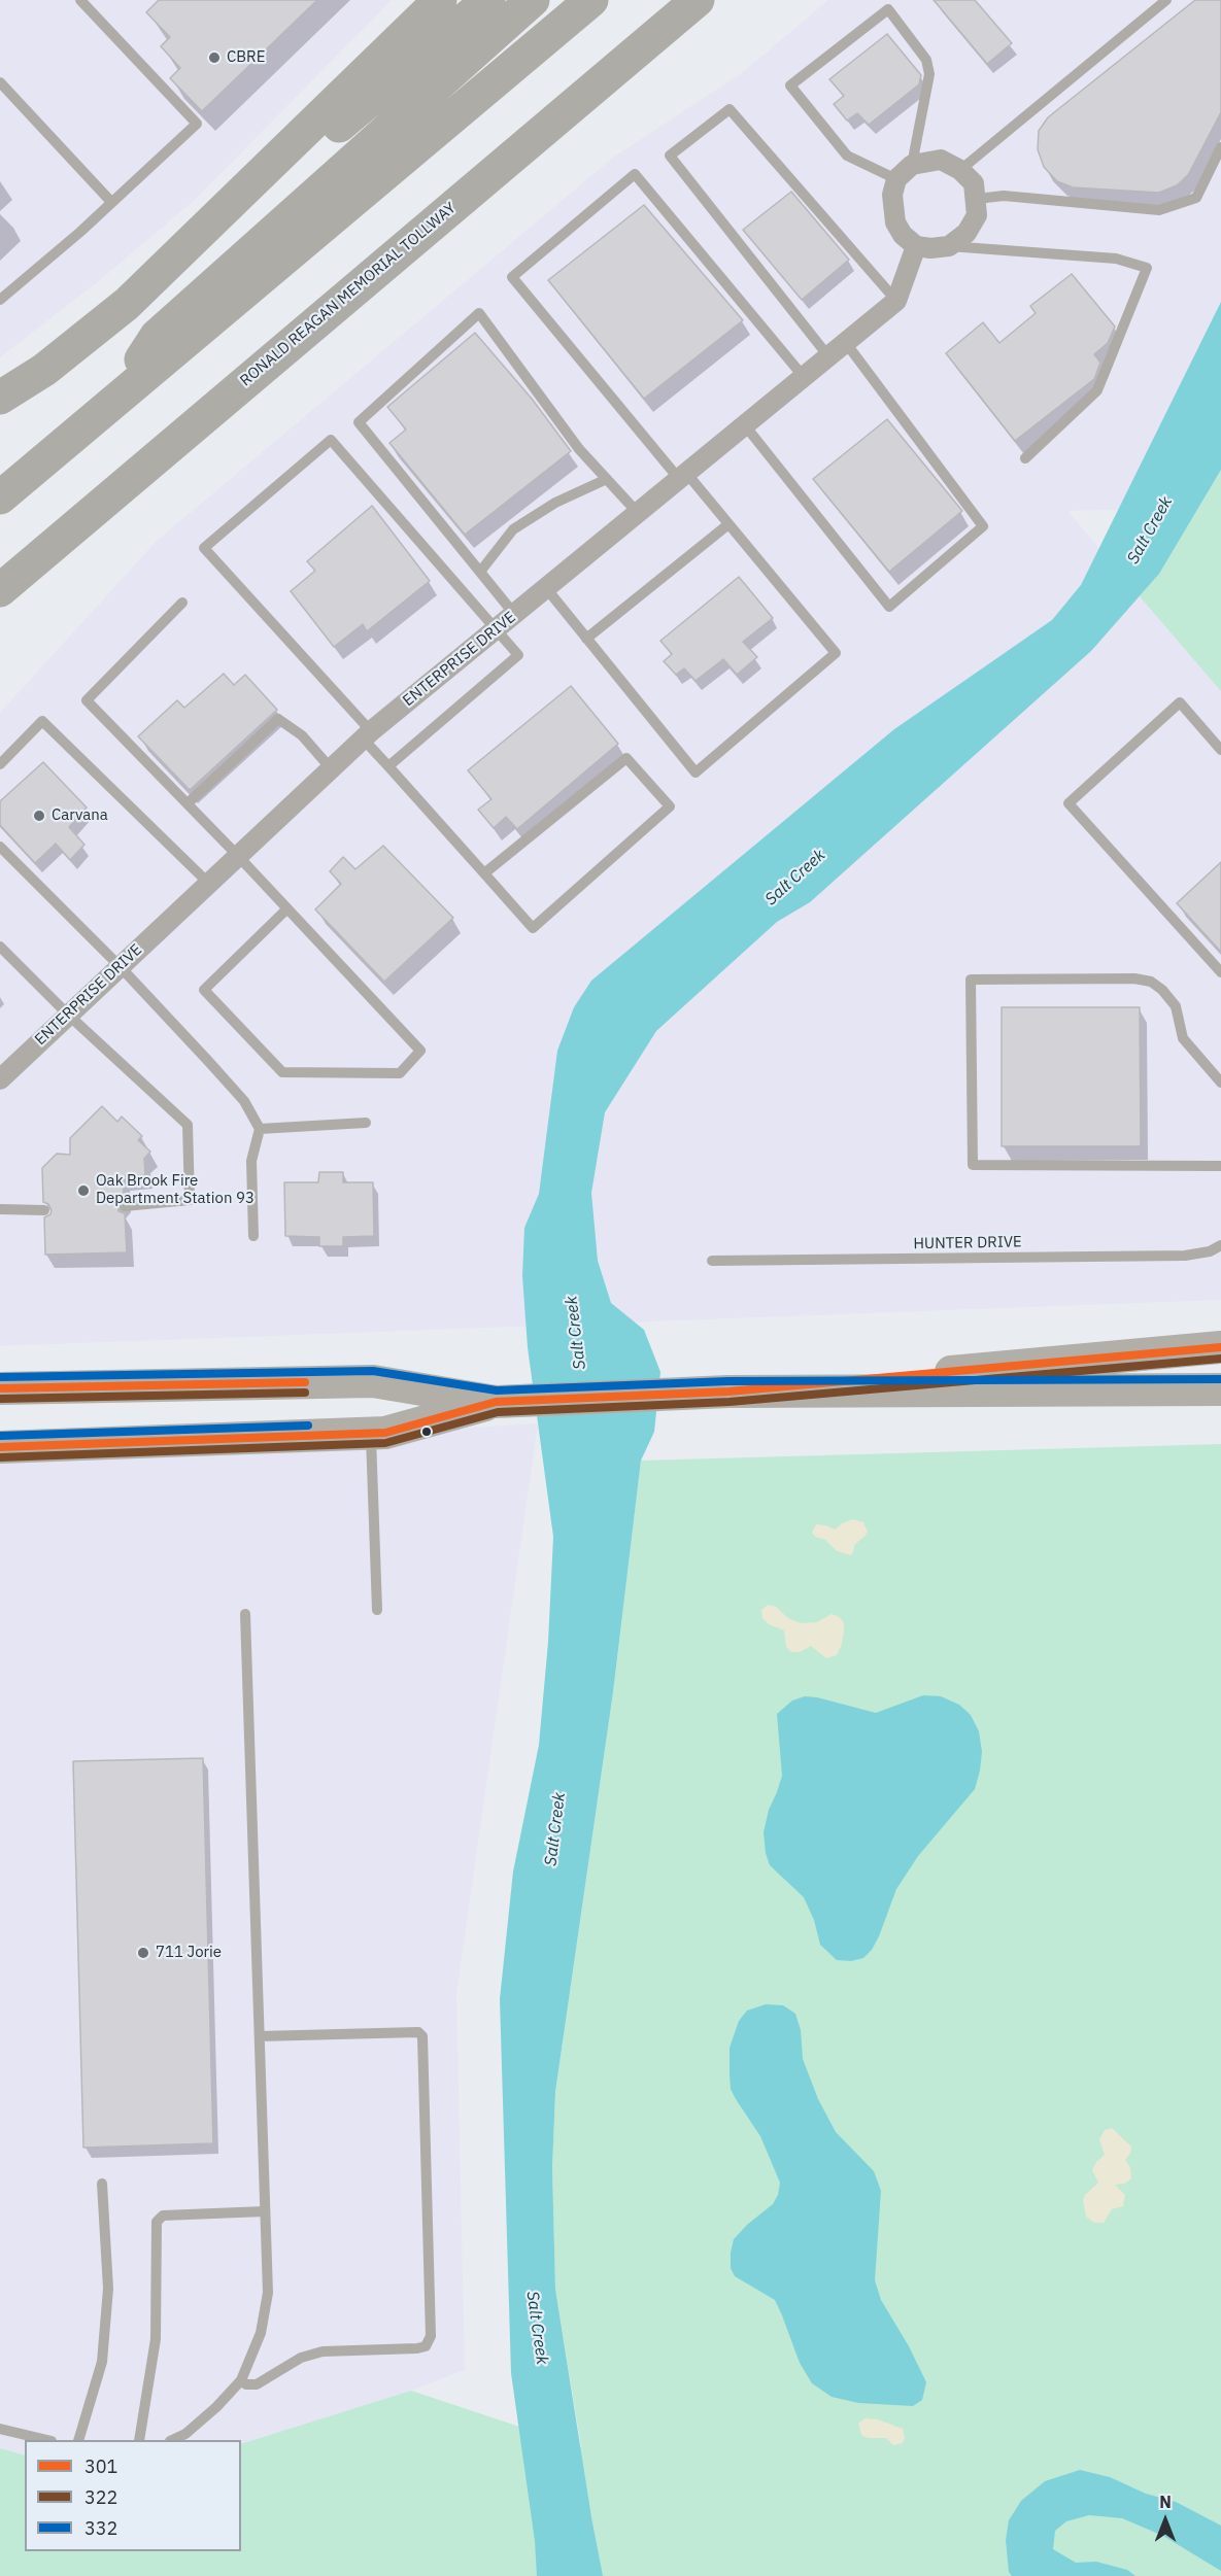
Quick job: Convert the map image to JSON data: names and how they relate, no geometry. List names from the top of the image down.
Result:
{
  "streets": {
    "highway": ["RONALD REAGAN MEMORIAL TOLLWAY"],
    "street": ["ENTERPRISE DRIVE"],
    "lane": ["HUNTER DRIVE"]
  },
  "water": ["Salt Creek"],
  "places": [
    "CBRE",
    "Carvana",
    "Oak Brook Fire Department Station 93",
    "711 Jorie"
  ],
  "lines": ["transit line 301", "transit line 322", "transit line 332"],
  "legend": ["301", "322", "332"],
  "north": "top"
}
